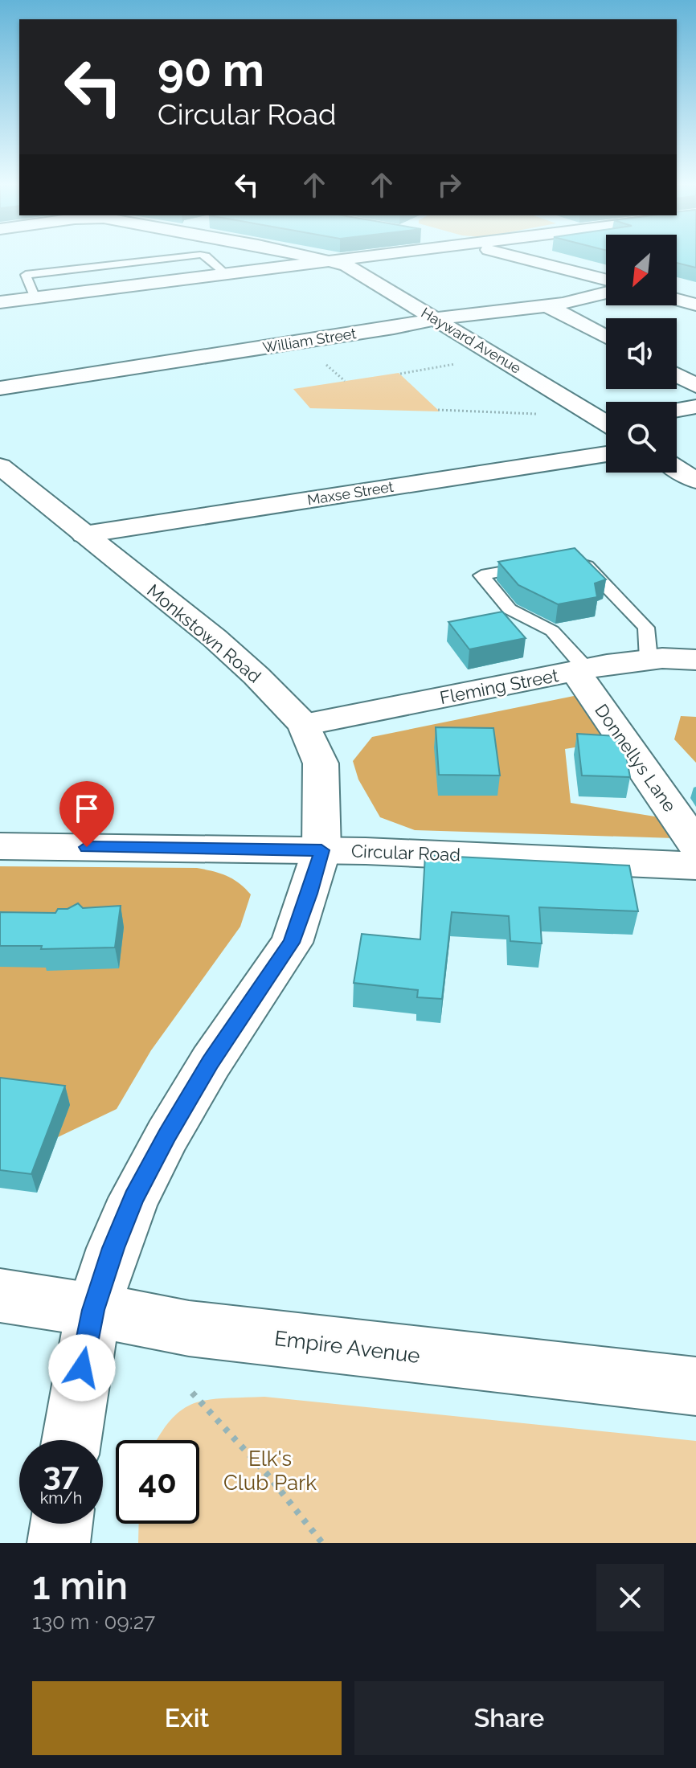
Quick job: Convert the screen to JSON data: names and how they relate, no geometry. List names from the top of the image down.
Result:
{
  "streets": {
    "street": [
      "William Street",
      "Hayward Avenue",
      "Maxse Street",
      "Monkstown Road",
      "Fleming Street",
      "Donnellys Lane",
      "Circular Road",
      "Empire Avenue"
    ]
  },
  "crossings": [
    ["William Street", "Hayward Avenue"],
    ["Maxse Street", "Monkstown Road"],
    ["Monkstown Road", "Fleming Street"],
    ["Monkstown Road", "Circular Road"],
    ["Monkstown Road", "Empire Avenue"],
    ["Fleming Street", "Donnellys Lane"]
  ],
  "parks": ["Elk's Club Park"],
  "north": "bottom left",
  "page": {
    "turn": ["90 m", "Circular Road"],
    "speed": "37 km/h",
    "limit": "40",
    "heading": ["1 min", "130 m · 09:27"],
    "buttons": ["Exit", "Share"]
  }
}
